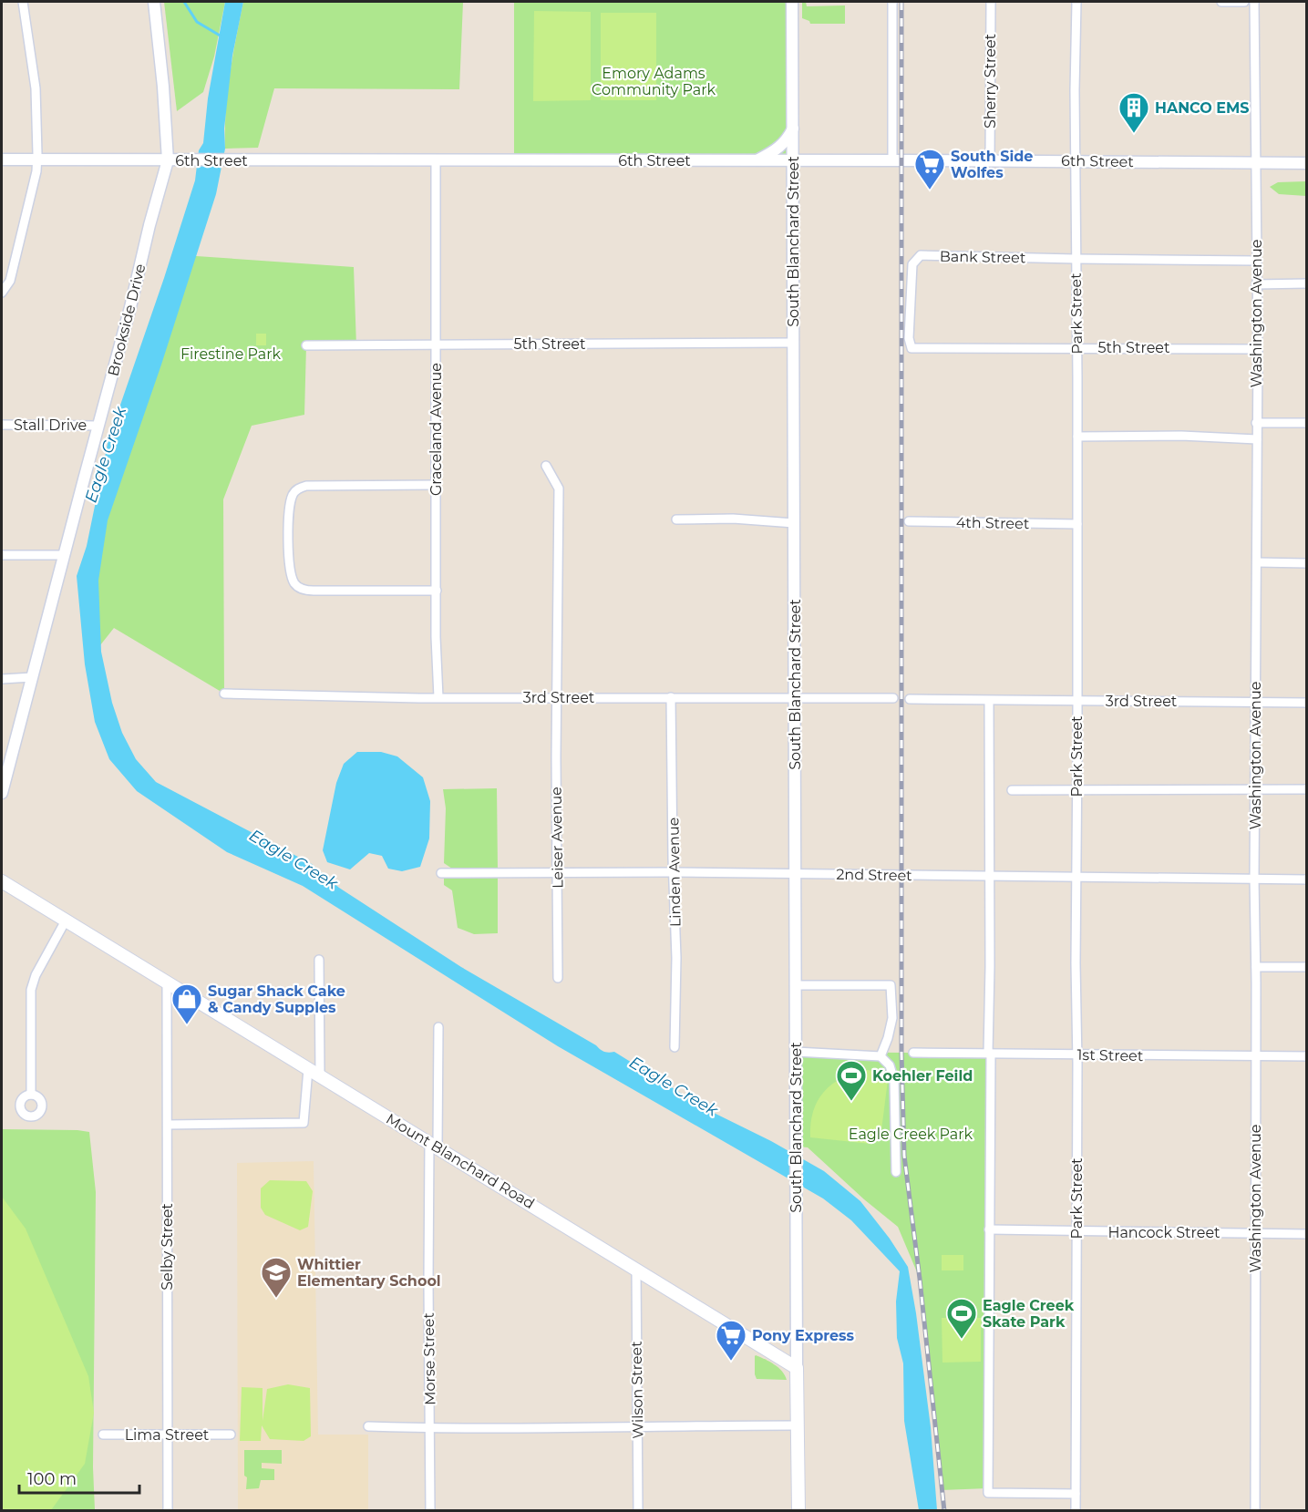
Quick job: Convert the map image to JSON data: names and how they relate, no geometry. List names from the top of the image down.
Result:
{
  "streets": {
    "main road": ["Mount Blanchard Road"],
    "street": [
      "Sherry Street",
      "6th Street",
      "South Blanchard Street",
      "Bank Street",
      "Park Street",
      "Washington Avenue",
      "Brookside Drive",
      "5th Street",
      "Stall Drive",
      "Graceland Avenue",
      "4th Street",
      "3rd Street",
      "Leiser Avenue",
      "Linden Avenue",
      "2nd Street",
      "1st Street",
      "Hancock Street",
      "Selby Street",
      "Morse Street",
      "Wilson Street",
      "Lima Street"
    ]
  },
  "crossings": [
    ["Sherry Street", "6th Street"],
    ["6th Street", "South Blanchard Street"],
    ["6th Street", "Park Street"],
    ["6th Street", "Washington Avenue"],
    ["6th Street", "Brookside Drive"],
    ["6th Street", "Graceland Avenue"],
    ["South Blanchard Street", "5th Street"],
    ["South Blanchard Street", "3rd Street"],
    ["South Blanchard Street", "2nd Street"],
    ["South Blanchard Street", "Mount Blanchard Road"],
    ["Bank Street", "Park Street"],
    ["Bank Street", "Washington Avenue"],
    ["Bank Street", "5th Street"],
    ["Park Street", "5th Street"],
    ["Park Street", "4th Street"],
    ["Park Street", "3rd Street"],
    ["Park Street", "2nd Street"],
    ["Park Street", "1st Street"],
    ["Park Street", "Hancock Street"],
    ["Washington Avenue", "5th Street"],
    ["Washington Avenue", "3rd Street"],
    ["Washington Avenue", "2nd Street"],
    ["Washington Avenue", "1st Street"],
    ["Washington Avenue", "Hancock Street"],
    ["Brookside Drive", "Stall Drive"],
    ["5th Street", "Graceland Avenue"],
    ["Graceland Avenue", "3rd Street"],
    ["3rd Street", "Leiser Avenue"],
    ["3rd Street", "Linden Avenue"],
    ["Leiser Avenue", "2nd Street"],
    ["Linden Avenue", "2nd Street"],
    ["Mount Blanchard Road", "Selby Street"],
    ["Mount Blanchard Road", "Morse Street"],
    ["Mount Blanchard Road", "Wilson Street"],
    ["Selby Street", "Lima Street"]
  ],
  "water": ["Eagle Creek"],
  "parks": ["Emory Adams Community Park", "Firestine Park", "Eagle Creek Park"],
  "places": {
    "building": ["HANCO EMS"],
    "supermarket": ["South Side Wolfes", "Pony Express"],
    "shop": ["Sugar Shack Cake & Candy Supples"],
    "sports": ["Koehler Feild", "Eagle Creek Skate Park"],
    "school or university": ["Whittier Elementary School"]
  },
  "scale_bar": "100 m"
}
